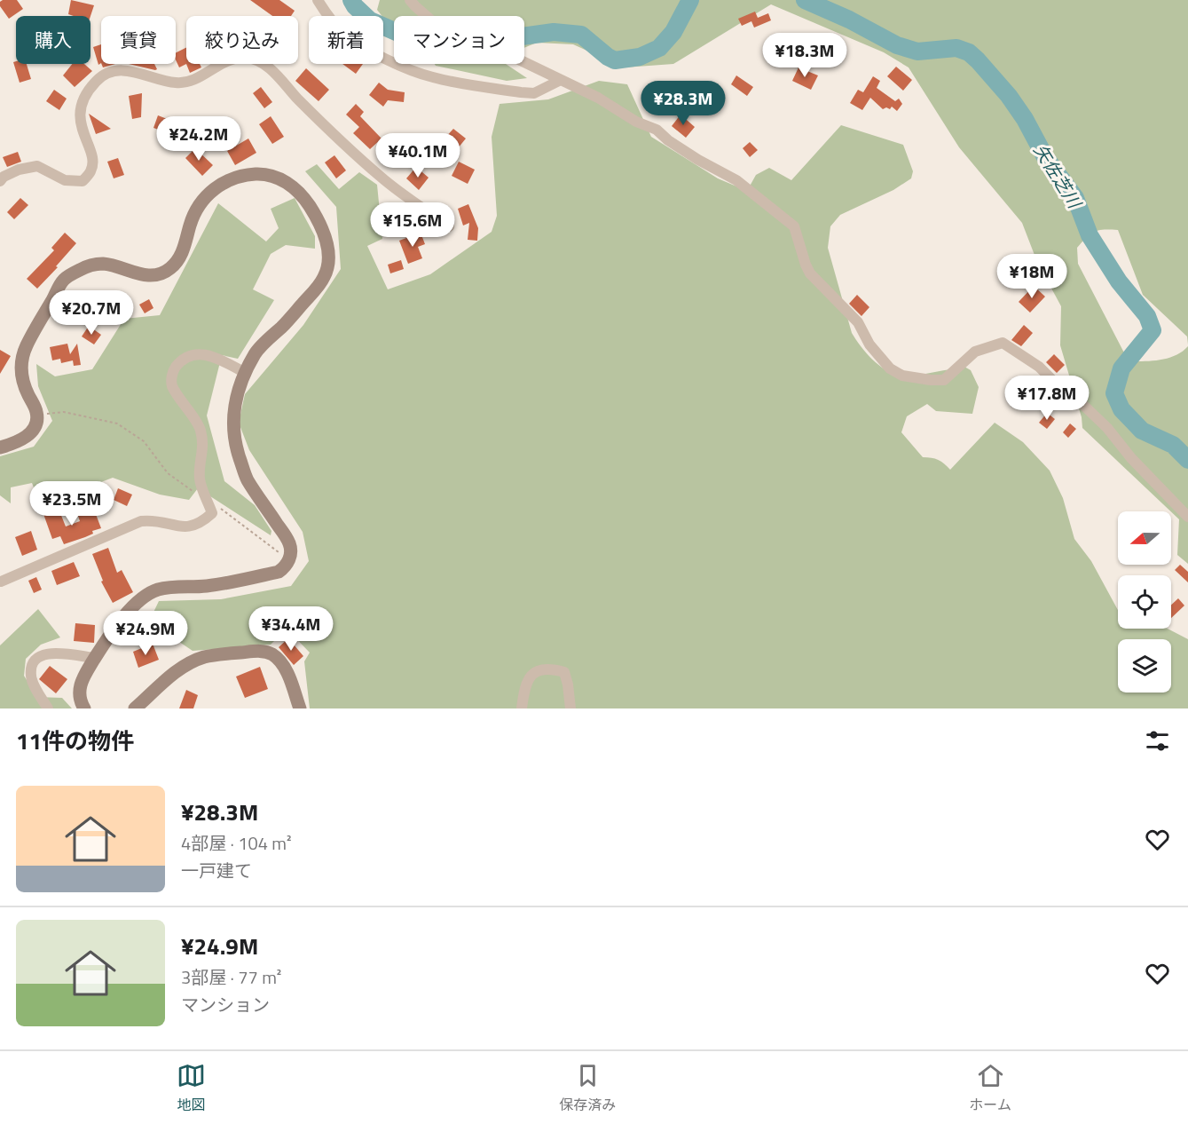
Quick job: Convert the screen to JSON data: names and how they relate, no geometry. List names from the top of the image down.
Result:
{
  "water": ["矢佐芝川"],
  "north": "left",
  "page": {
    "chip": [
      "購入",
      "賃貸",
      "絞り込み",
      "新着",
      "マンション"
    ],
    "price": [
      "¥18.3M",
      "¥28.3M",
      "¥24.2M",
      "¥40.1M",
      "¥15.6M",
      "¥18M",
      "¥20.7M",
      "¥17.8M",
      "¥23.5M",
      "¥34.4M",
      "¥24.9M"
    ],
    "heading": "11件の物件",
    "list": [
      {
        "name": "¥28.3M",
        "note": "4部屋 · 104 m² · 一戸建て"
      },
      {
        "name": "¥24.9M",
        "note": "3部屋 · 77 m² · マンション"
      }
    ],
    "tabs": ["地図", "保存済み", "ホーム"]
  }
}
